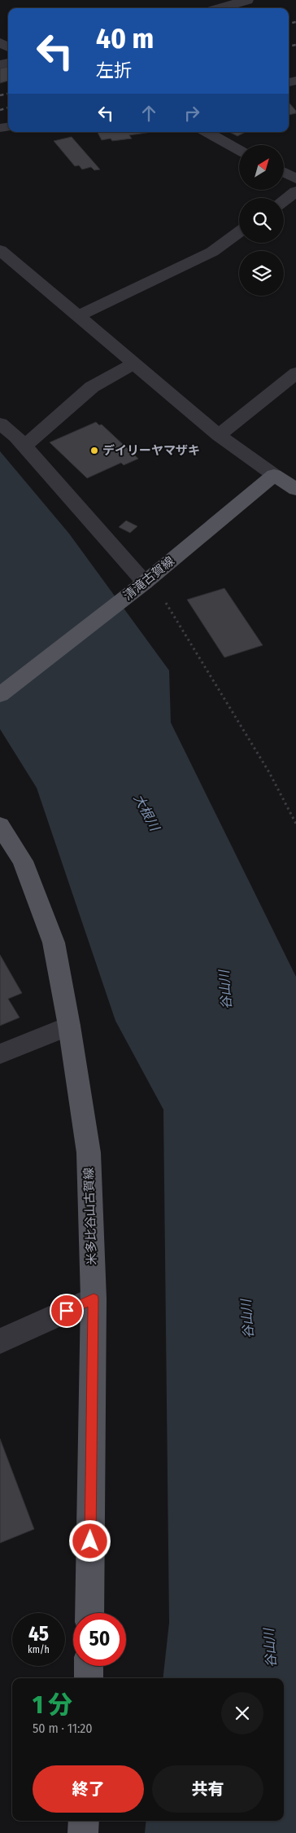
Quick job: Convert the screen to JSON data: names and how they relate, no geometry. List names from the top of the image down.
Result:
{
  "streets": {
    "main road": ["清滝古賀線", "米多比谷山古賀線"]
  },
  "water": ["大根川", "谷山川"],
  "places": ["デイリーヤマザキ"],
  "north": "top right",
  "page": {
    "turn": ["40 m", "左折"],
    "speed": "45 km/h",
    "limit": "50",
    "heading": ["1 分", "50 m · 11:20"],
    "buttons": ["終了", "共有"]
  }
}
